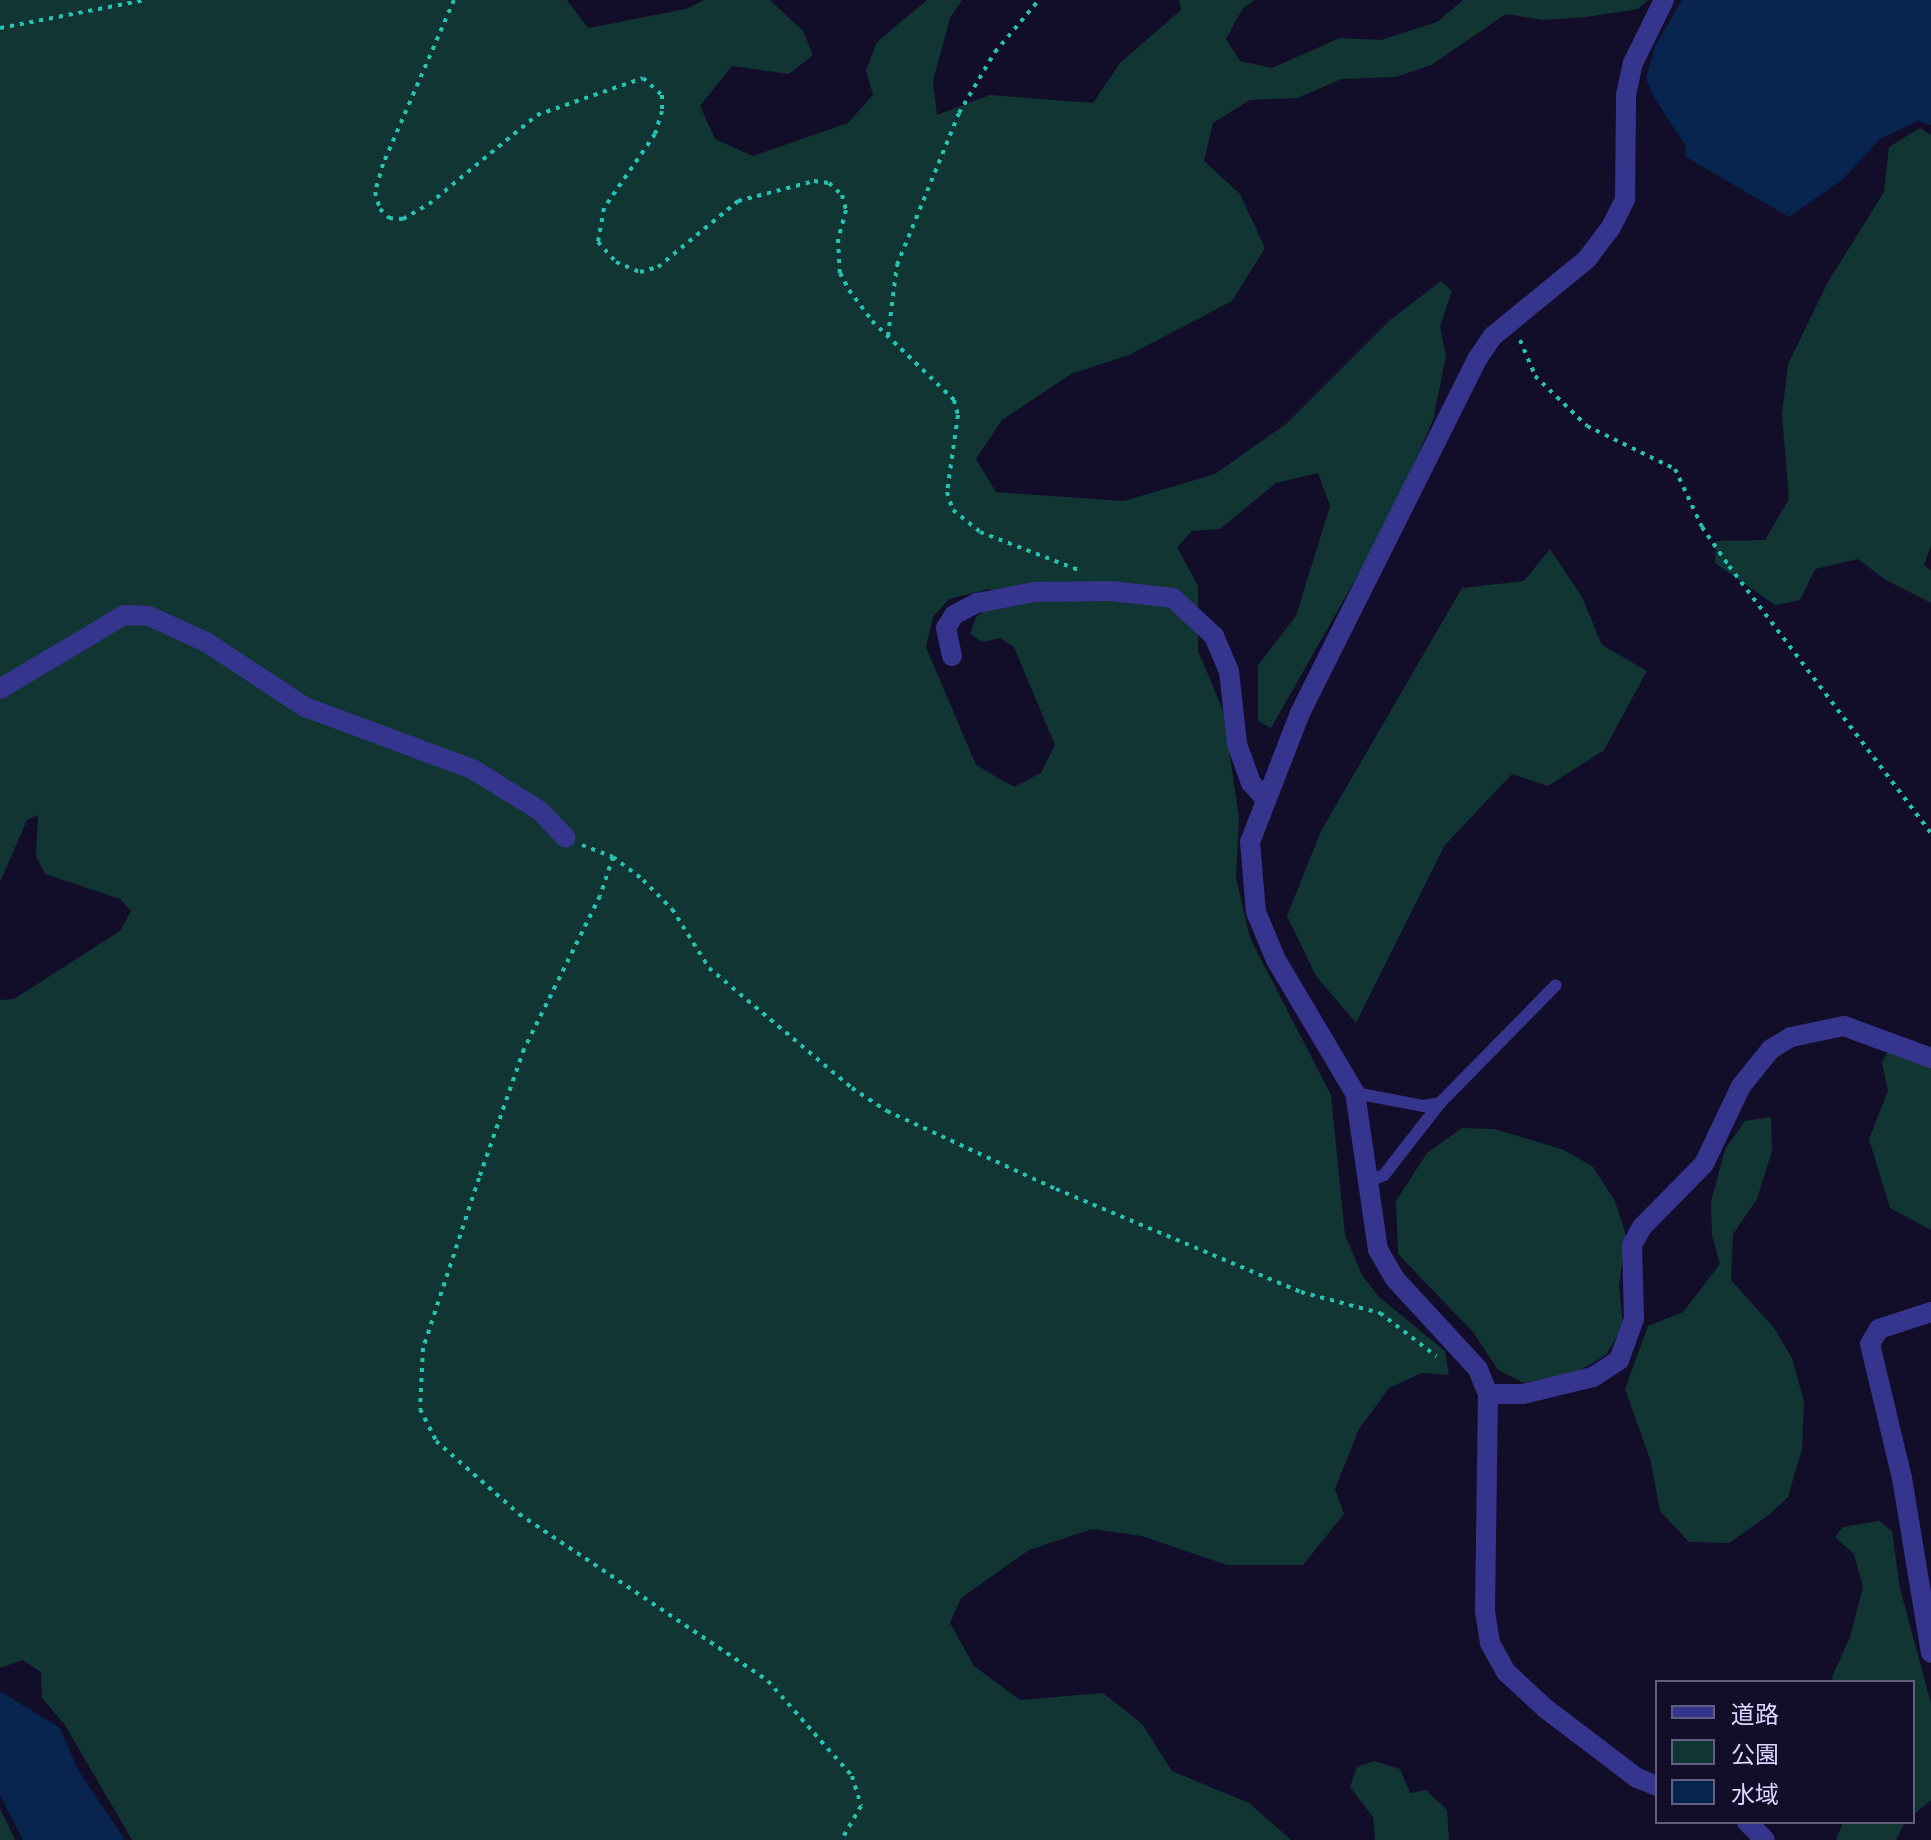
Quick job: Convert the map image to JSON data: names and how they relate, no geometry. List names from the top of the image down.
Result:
{
  "legend": ["道路", "公園", "水域"]
}
